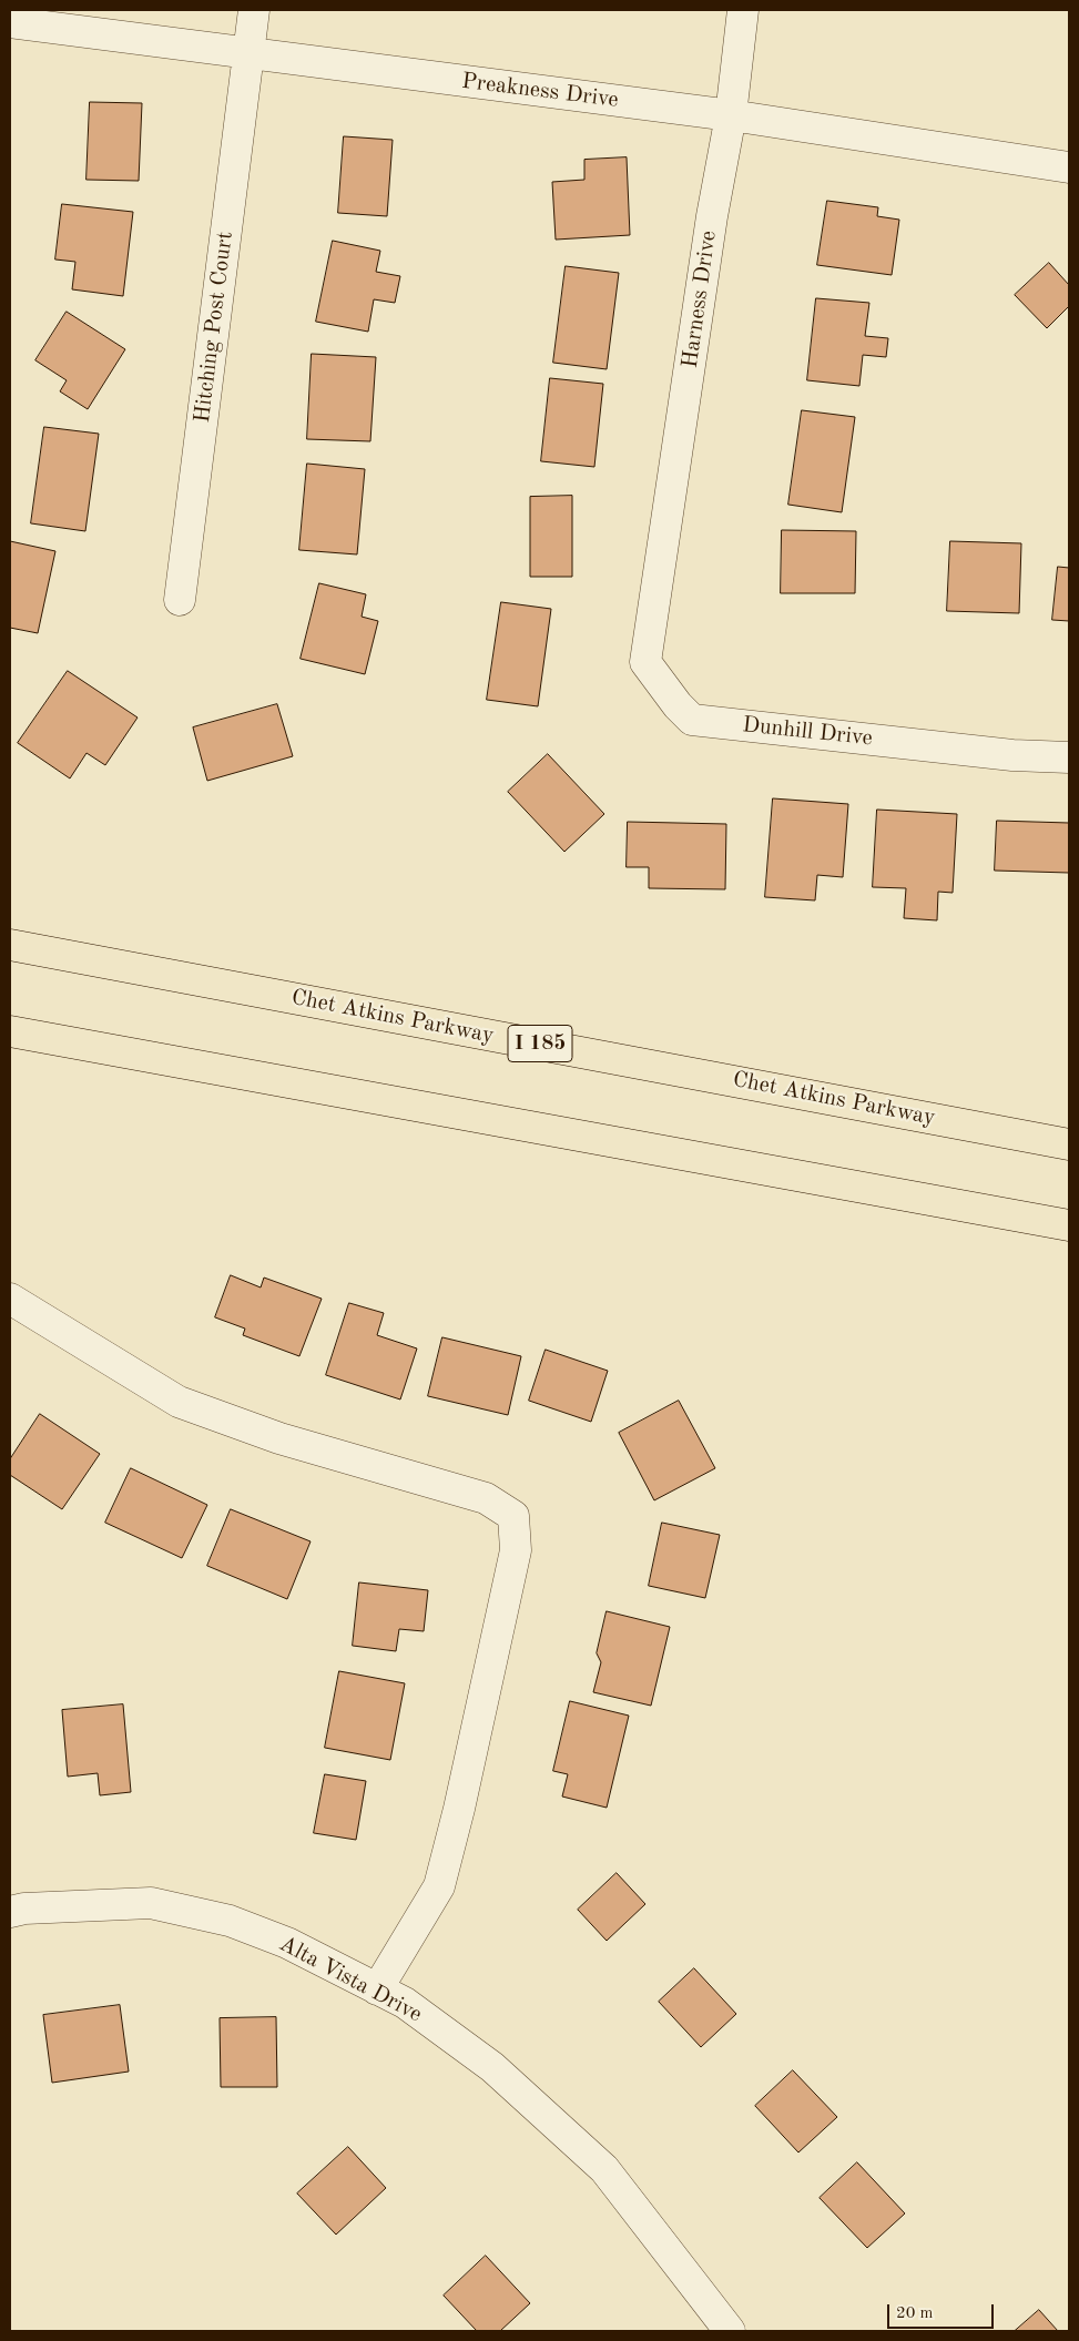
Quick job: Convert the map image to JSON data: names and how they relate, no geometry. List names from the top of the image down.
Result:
{
  "streets": {
    "highway": ["Chet Atkins Parkway", "I 185"],
    "street": [
      "Preakness Drive",
      "Harness Drive",
      "Hitching Post Court",
      "Dunhill Drive",
      "Alta Vista Drive"
    ]
  },
  "crossings": [
    ["Preakness Drive", "Harness Drive"],
    ["Preakness Drive", "Hitching Post Court"],
    ["Harness Drive", "Dunhill Drive"]
  ],
  "scale_bar": "20 m"
}
